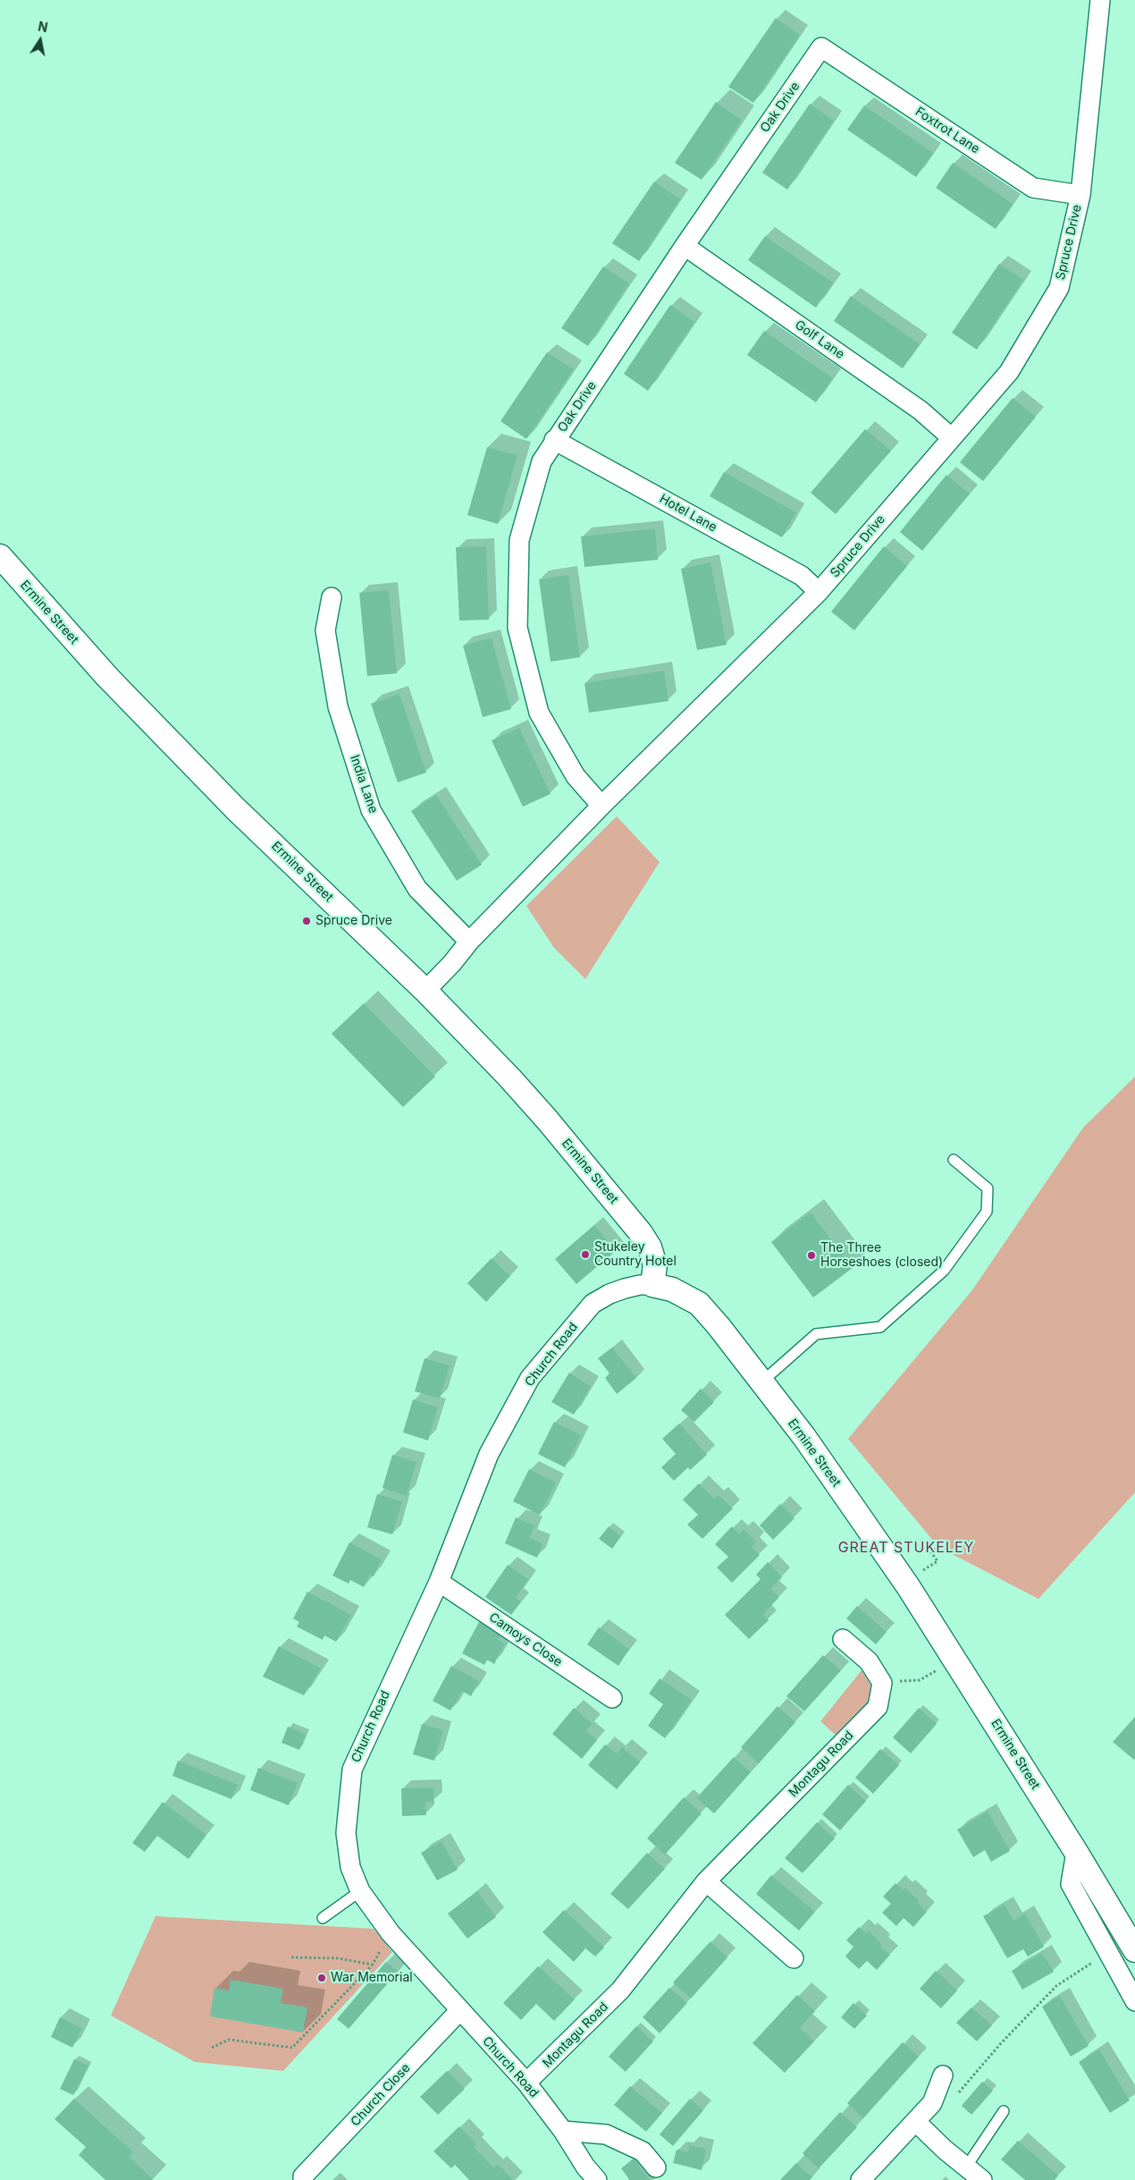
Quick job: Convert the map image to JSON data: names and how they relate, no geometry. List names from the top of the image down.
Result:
{
  "streets": {
    "street": [
      "Oak Drive",
      "Foxtrot Lane",
      "Spruce Drive",
      "Golf Lane",
      "Hotel Lane",
      "Ermine Street",
      "India Lane",
      "Church Road",
      "Camoys Close",
      "Montagu Road",
      "Church Close"
    ]
  },
  "crossings": [
    ["Oak Drive", "Foxtrot Lane"],
    ["Oak Drive", "Spruce Drive"],
    ["Oak Drive", "Golf Lane"],
    ["Oak Drive", "Hotel Lane"],
    ["Foxtrot Lane", "Spruce Drive"],
    ["Spruce Drive", "Golf Lane"],
    ["Spruce Drive", "Hotel Lane"],
    ["Spruce Drive", "Ermine Street"],
    ["Spruce Drive", "India Lane"],
    ["Ermine Street", "Church Road"],
    ["Church Road", "Camoys Close"],
    ["Church Road", "Montagu Road"],
    ["Church Road", "Church Close"]
  ],
  "districts": ["GREAT STUKELEY"],
  "places": [
    "Spruce Drive",
    "Stukeley Country Hotel",
    "The Three Horseshoes (closed)",
    "War Memorial"
  ],
  "north": "top"
}
